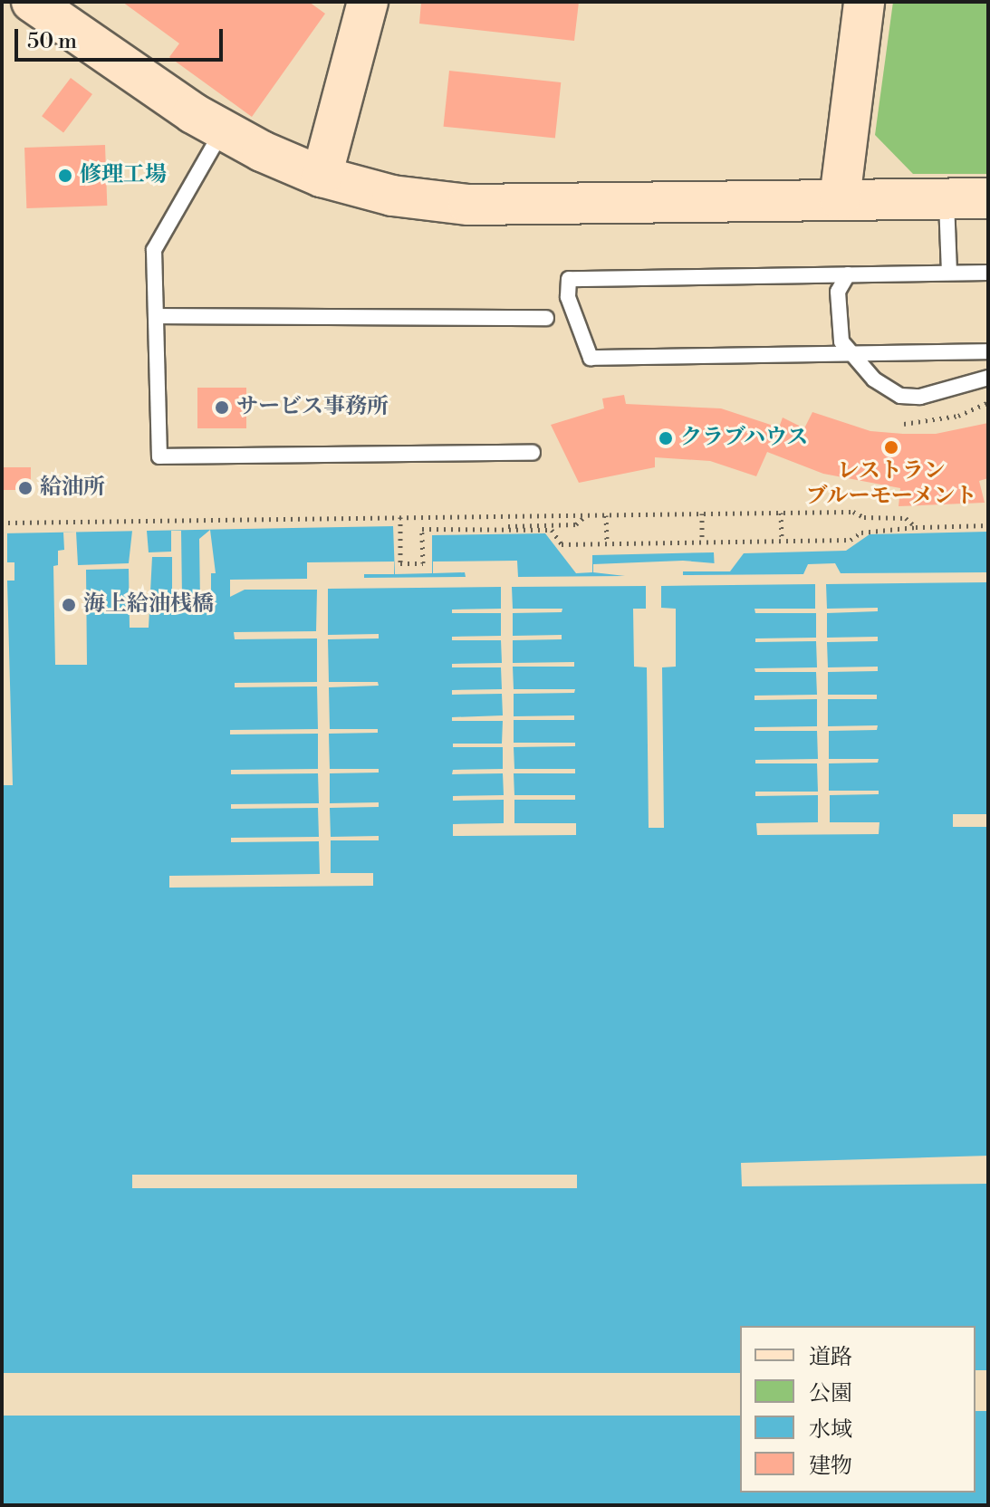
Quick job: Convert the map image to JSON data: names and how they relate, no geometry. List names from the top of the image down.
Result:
{
  "places": [
    "修理工場",
    "サービス事務所",
    "クラブハウス",
    "レストラン ブルーモーメント",
    "給油所",
    "海上給油桟橋"
  ],
  "legend": [
    "道路",
    "公園",
    "水域",
    "建物"
  ],
  "scale_bar": "50 m"
}
